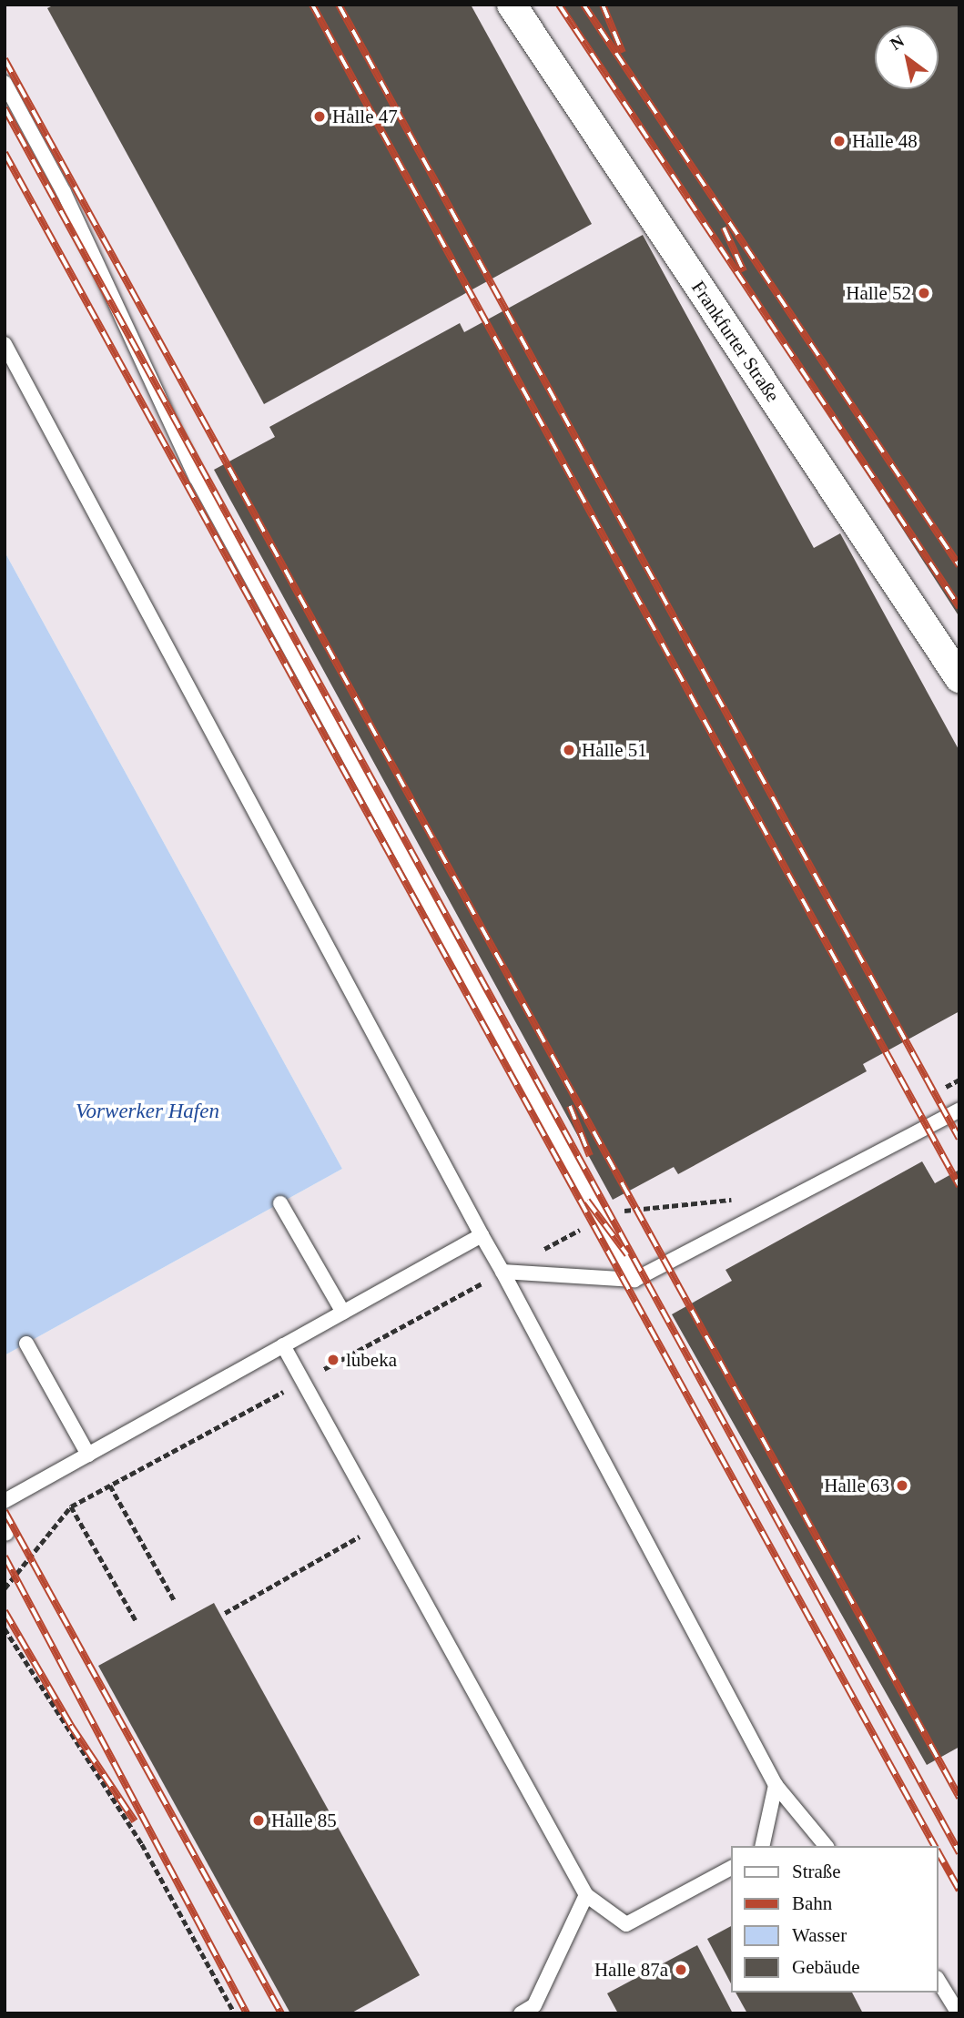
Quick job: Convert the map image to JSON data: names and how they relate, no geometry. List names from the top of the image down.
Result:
{
  "streets": {
    "street": ["Frankfurter Straße"]
  },
  "water": ["Vorwerker Hafen"],
  "places": [
    "Halle 47",
    "Halle 48",
    "Halle 52",
    "Halle 51",
    "lubeka",
    "Halle 63",
    "Halle 85",
    "Halle 87a"
  ],
  "legend": [
    "Straße",
    "Bahn",
    "Wasser",
    "Gebäude"
  ],
  "north": "top left"
}
